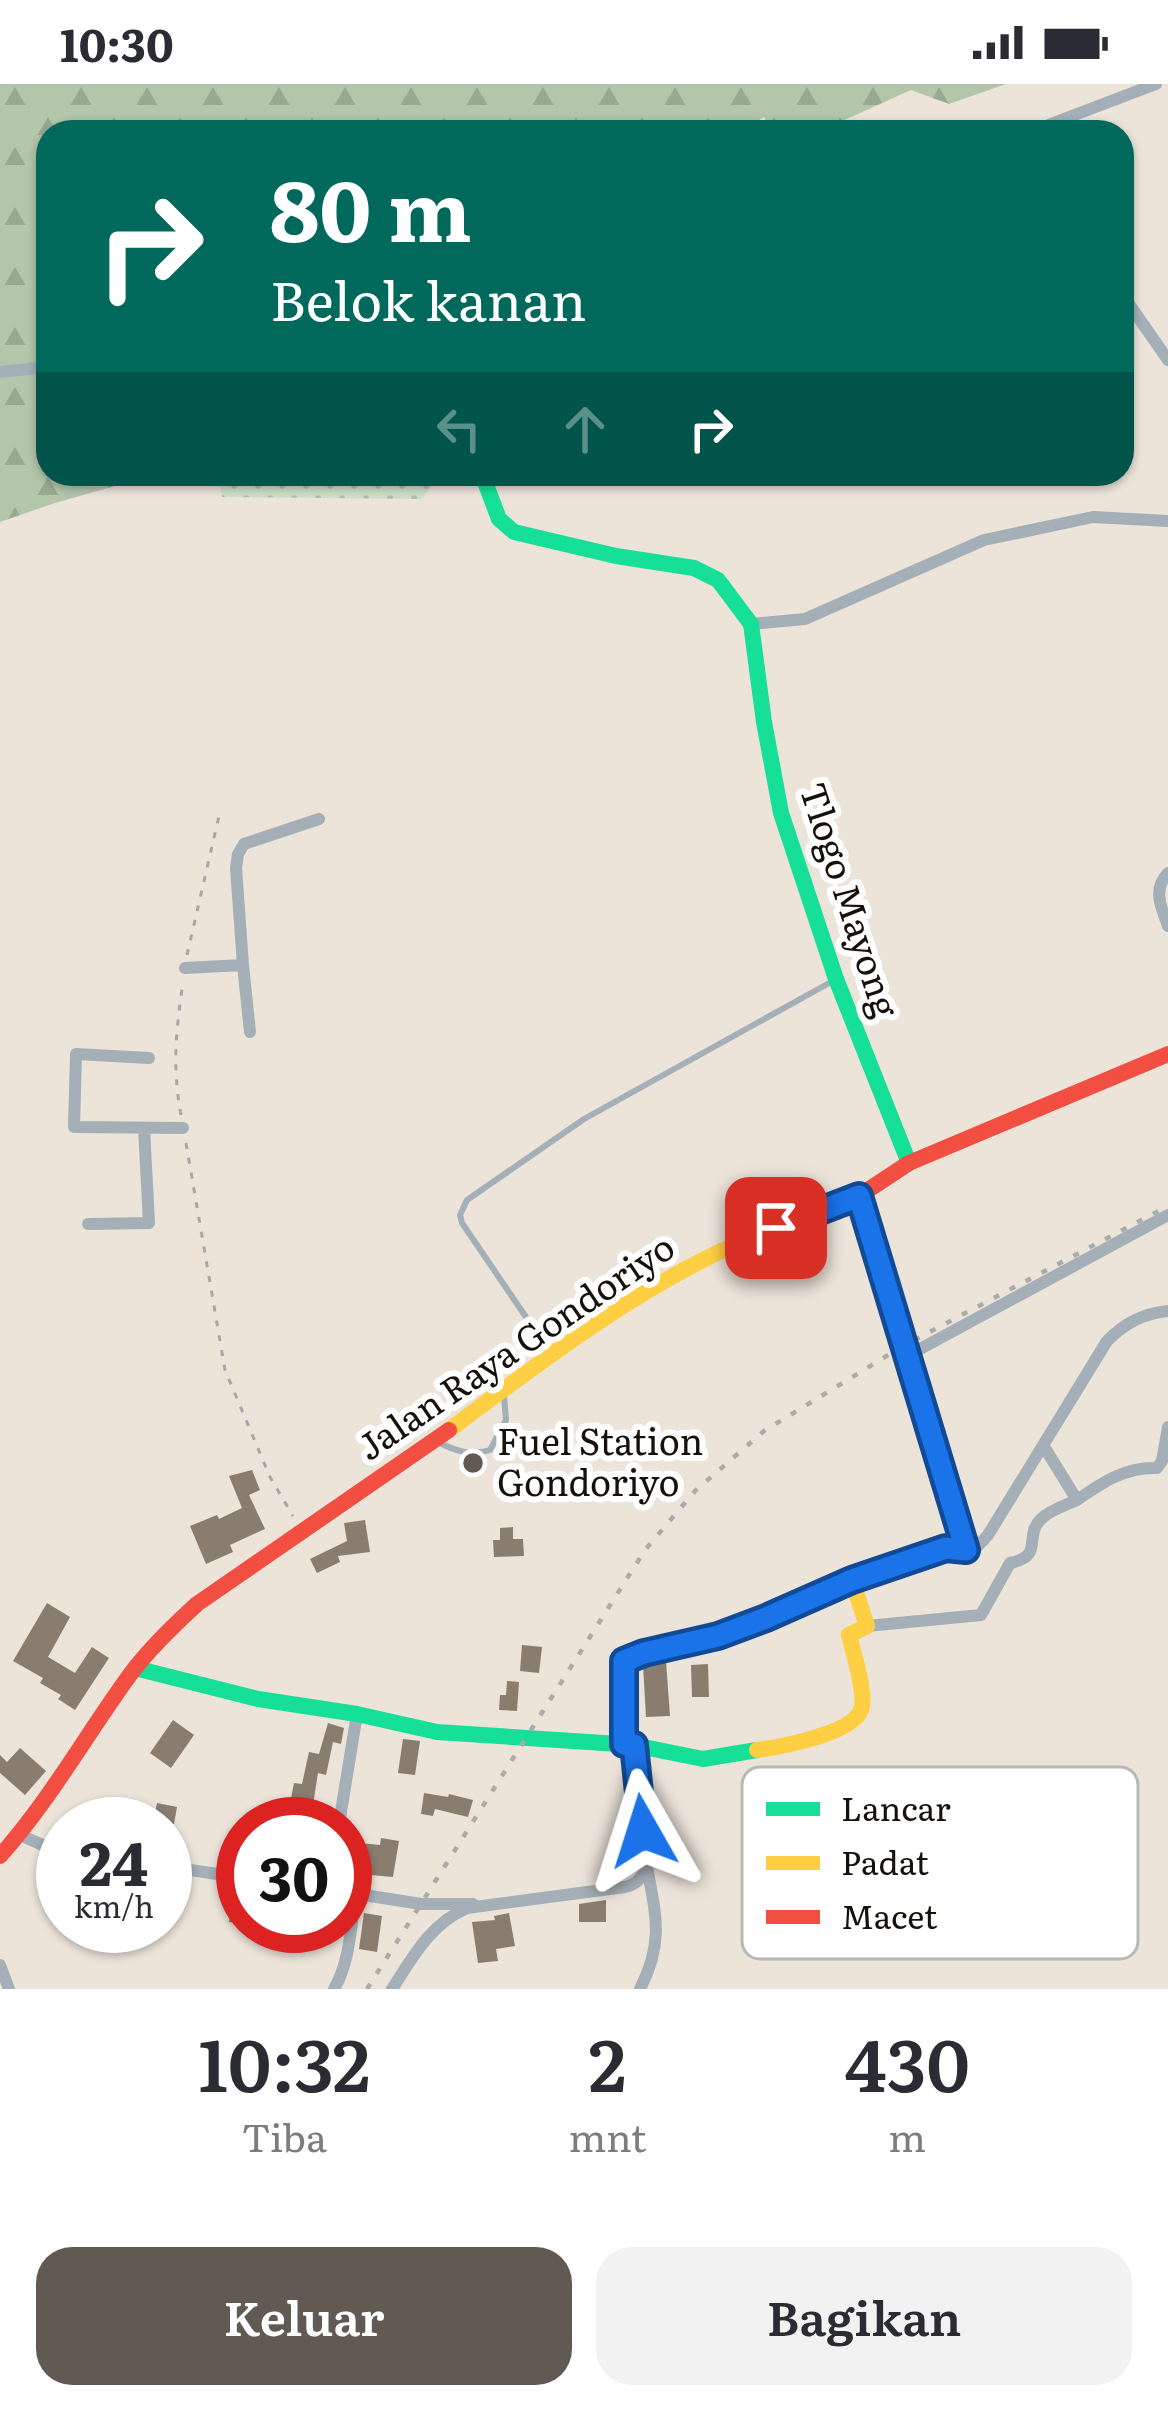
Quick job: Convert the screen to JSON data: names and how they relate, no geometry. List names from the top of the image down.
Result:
{
  "streets": {
    "main road": ["Tlogo Mayong", "Jalan Raya Gondoriyo"]
  },
  "crossings": [
    ["Tlogo Mayong", "Jalan Raya Gondoriyo"]
  ],
  "places": ["Fuel Station Gondoriyo"],
  "legend": ["Lancar", "Padat", "Macet"],
  "page": {
    "status": "10:30",
    "turn": ["80 m", "Belok kanan"],
    "speed": "24 km/h",
    "limit": "30",
    "eta": [
      "10:32",
      "Tiba",
      "2",
      "mnt",
      "430",
      "m"
    ],
    "buttons": ["Keluar", "Bagikan"]
  }
}
